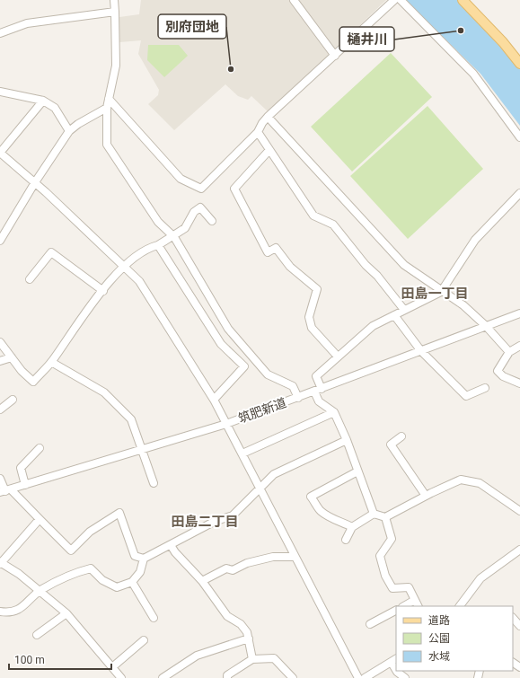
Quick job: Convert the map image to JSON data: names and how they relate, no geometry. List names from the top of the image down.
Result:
{
  "streets": {
    "street": ["筑肥新道"]
  },
  "districts": ["田島一丁目", "田島二丁目"],
  "places": ["樋井川", "別府団地"],
  "legend": ["道路", "公園", "水域"],
  "scale_bar": "100 m"
}
